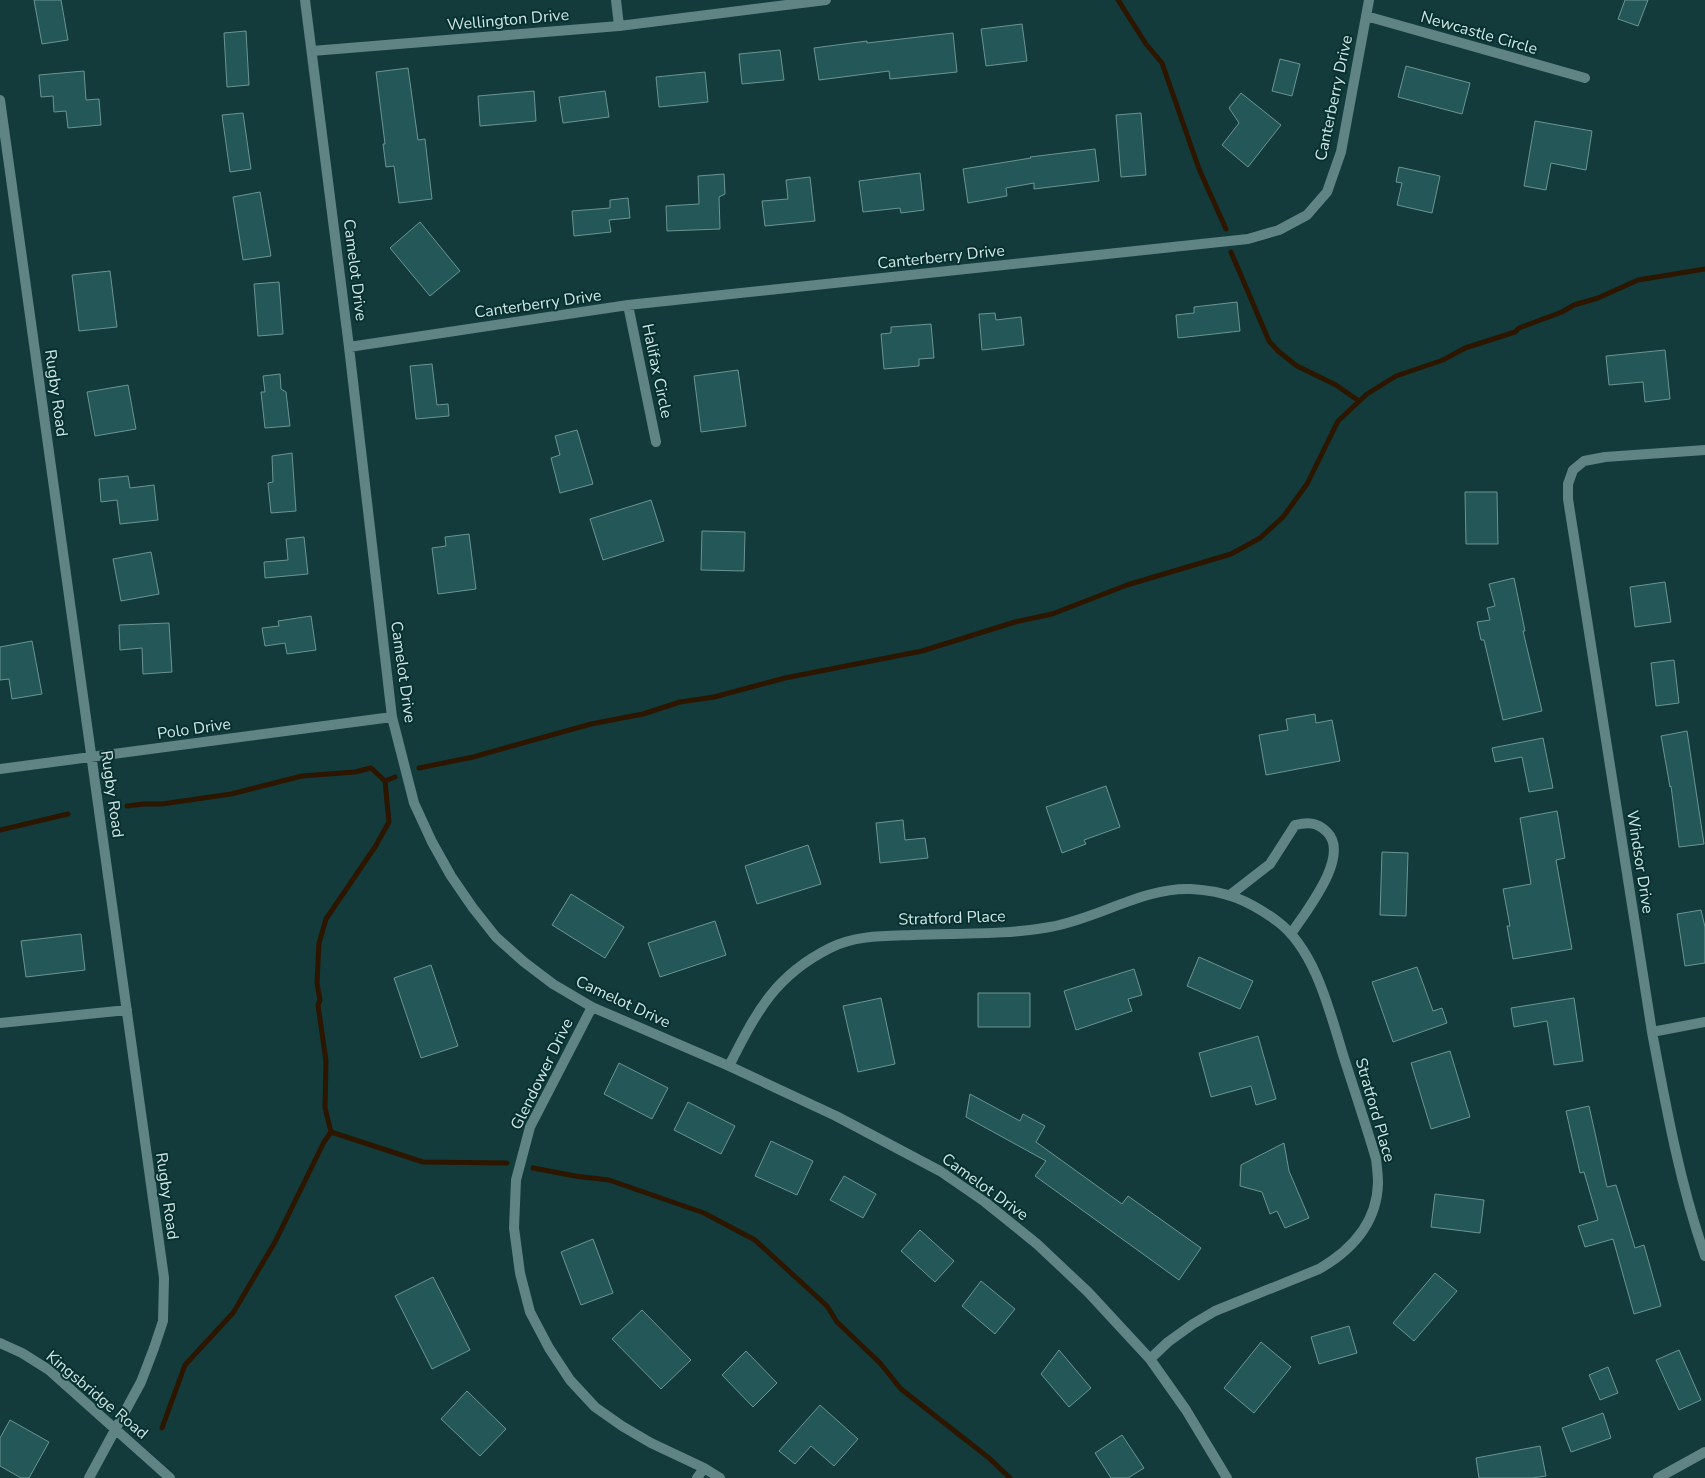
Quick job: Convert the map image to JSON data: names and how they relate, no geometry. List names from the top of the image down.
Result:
{
  "streets": {
    "street": [
      "Wellington Drive",
      "Newcastle Circle",
      "Canterberry Drive",
      "Camelot Drive",
      "Halifax Circle",
      "Rugby Road",
      "Polo Drive",
      "Windsor Drive",
      "Stratford Place",
      "Glendower Drive",
      "Kingsbridge Road"
    ]
  },
  "crossings": [
    ["Wellington Drive", "Camelot Drive"],
    ["Newcastle Circle", "Canterberry Drive"],
    ["Canterberry Drive", "Camelot Drive"],
    ["Canterberry Drive", "Halifax Circle"],
    ["Camelot Drive", "Polo Drive"],
    ["Camelot Drive", "Stratford Place"],
    ["Camelot Drive", "Glendower Drive"],
    ["Rugby Road", "Polo Drive"],
    ["Rugby Road", "Kingsbridge Road"]
  ]
}
